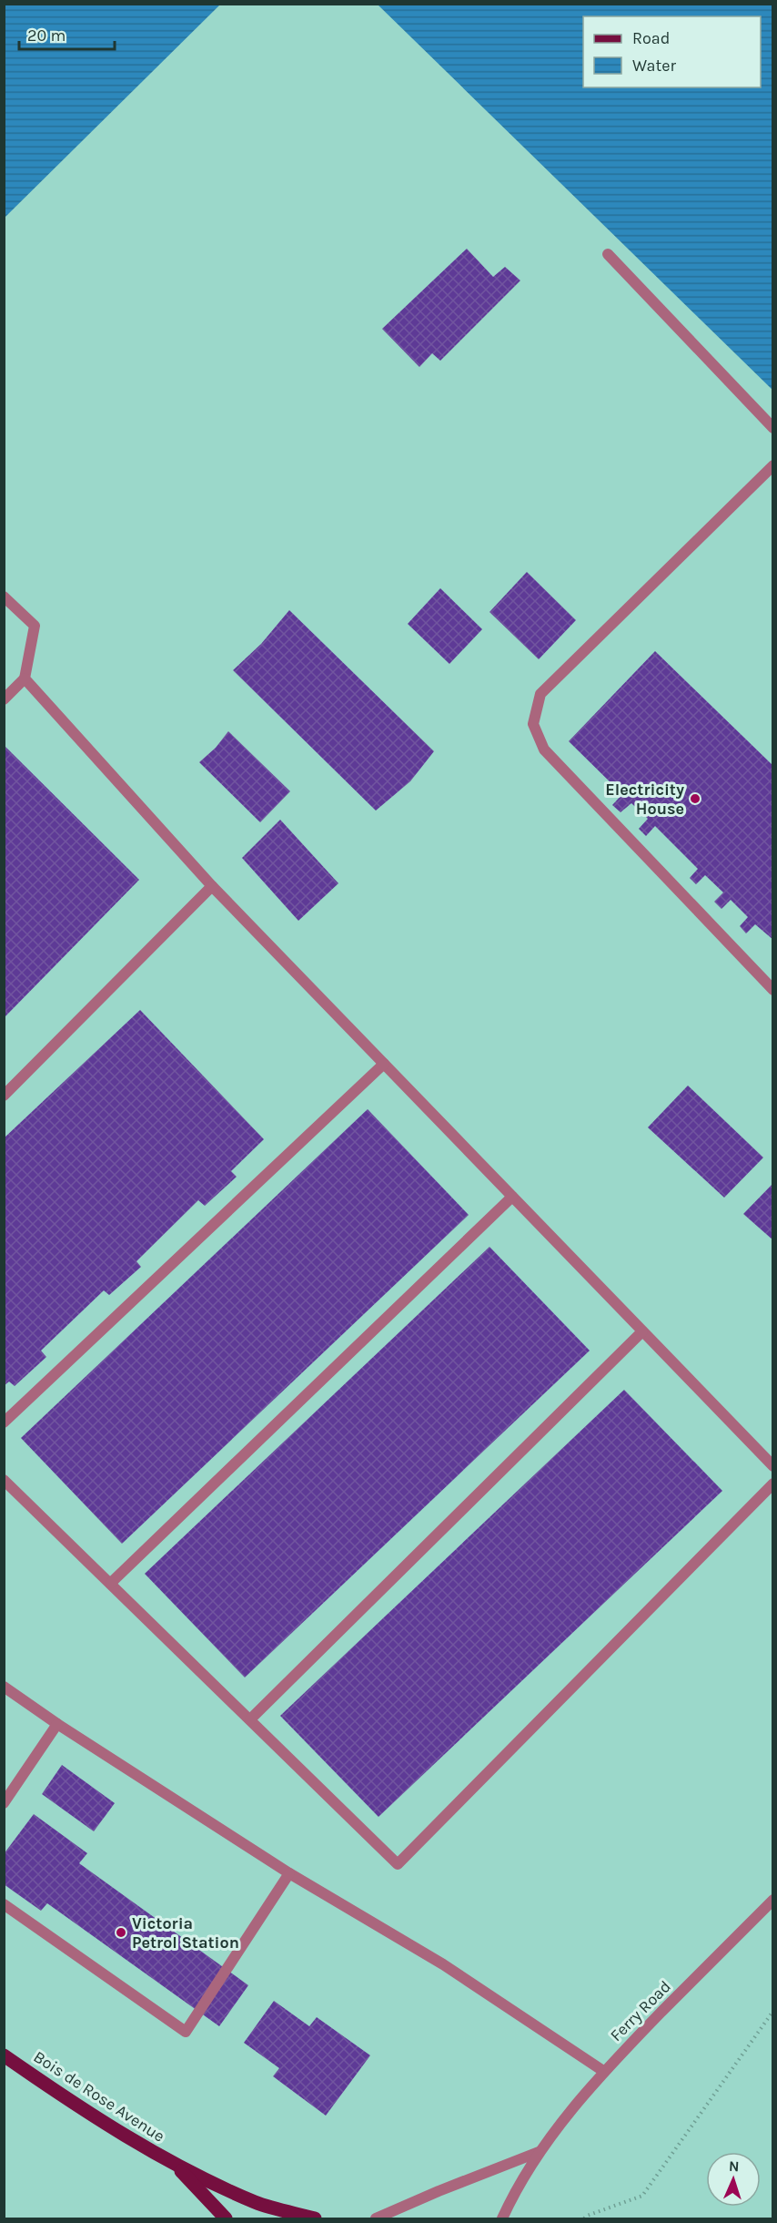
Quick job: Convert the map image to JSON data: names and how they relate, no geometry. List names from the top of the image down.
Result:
{
  "streets": {
    "main road": ["Bois de Rose Avenue"],
    "street": ["Ferry Road"]
  },
  "places": ["Electricity House", "Victoria Petrol Station"],
  "legend": ["Road", "Water"],
  "scale_bar": "20 m",
  "north": "top"
}
